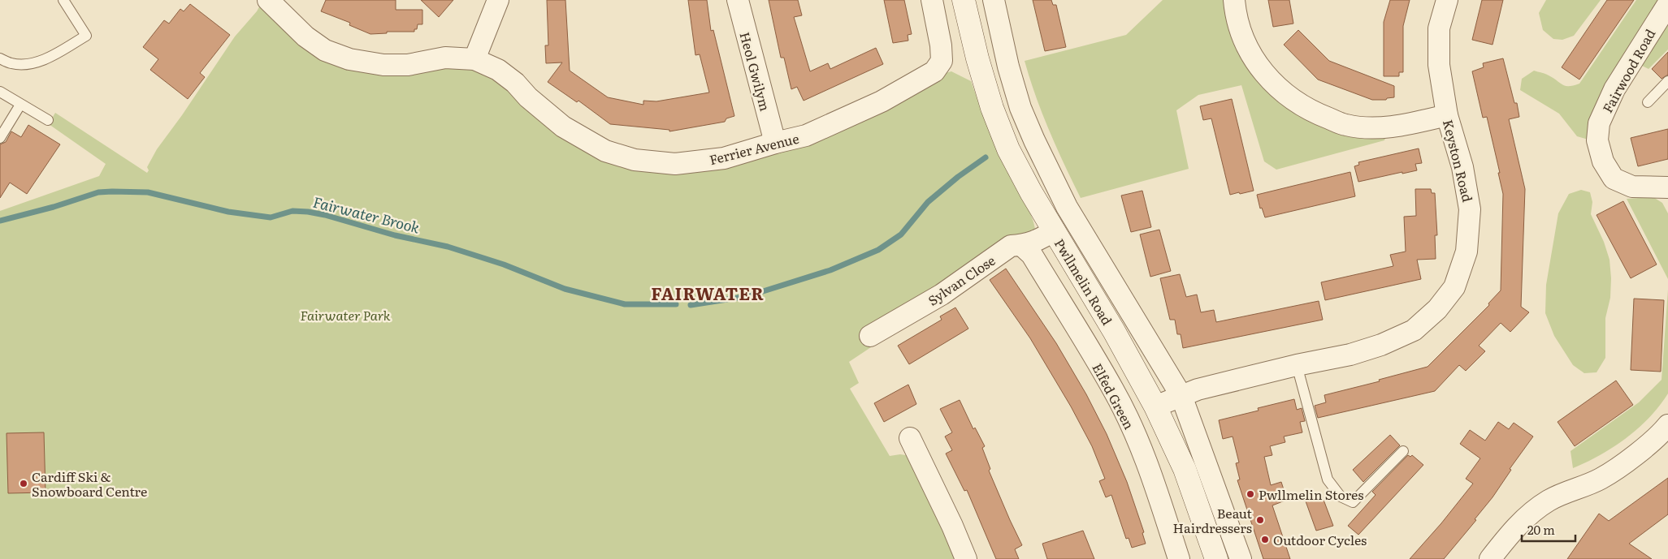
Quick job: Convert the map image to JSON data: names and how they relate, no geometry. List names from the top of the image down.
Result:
{
  "streets": {
    "street": [
      "Fairwood Road",
      "Heol Gwilym",
      "Ferrier Avenue",
      "Keyston Road",
      "Sylvan Close",
      "Pwllmelin Road",
      "Elfed Green"
    ]
  },
  "crossings": [
    ["Heol Gwilym", "Ferrier Avenue"],
    ["Ferrier Avenue", "Pwllmelin Road"],
    ["Keyston Road", "Pwllmelin Road"],
    ["Sylvan Close", "Pwllmelin Road"],
    ["Sylvan Close", "Elfed Green"]
  ],
  "districts": ["FAIRWATER"],
  "water": ["Fairwater Brook"],
  "parks": ["Fairwater Park"],
  "places": [
    "Cardiff Ski & Snowboard Centre",
    "Pwllmelin Stores",
    "Beaut Hairdressers",
    "Outdoor Cycles"
  ],
  "scale_bar": "20 m"
}
